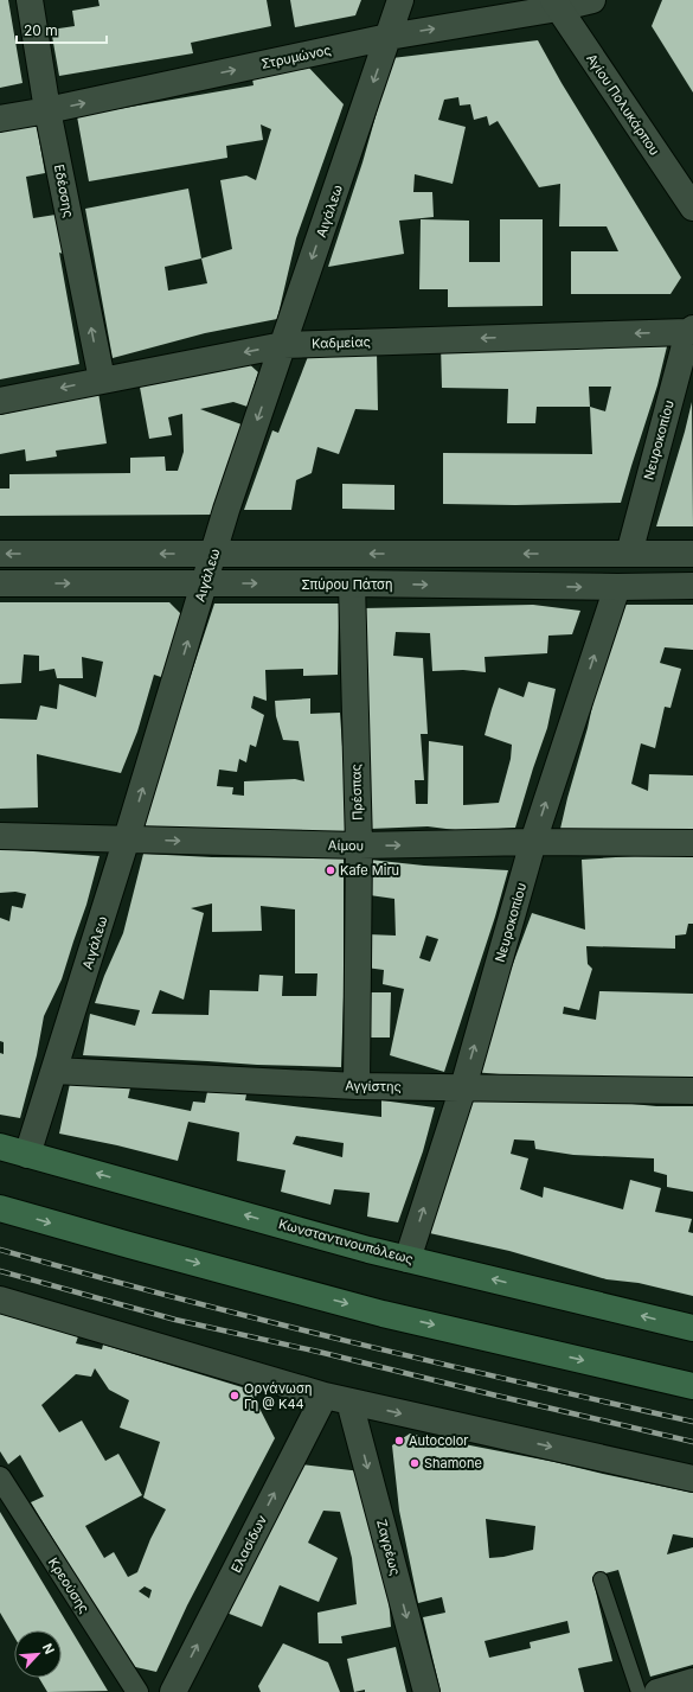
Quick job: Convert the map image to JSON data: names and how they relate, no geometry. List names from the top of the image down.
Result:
{
  "streets": {
    "main road": ["Κωνσταντινουπόλεως"],
    "street": [
      "Στρυμώνος",
      "Αγίου Πολυκάρπου",
      "Εδέσσης",
      "Αιγάλεω",
      "Καδμείας",
      "Νευροκοπίου",
      "Σπύρου Πάτση",
      "Πρέσπας",
      "Αίμου",
      "Αγγίστης",
      "Ελασίδων",
      "Ζαγρέως",
      "Κρεούσης"
    ]
  },
  "crossings": [
    ["Στρυμώνος", "Αγίου Πολυκάρπου"],
    ["Στρυμώνος", "Εδέσσης"],
    ["Στρυμώνος", "Αιγάλεω"],
    ["Εδέσσης", "Καδμείας"],
    ["Αιγάλεω", "Καδμείας"],
    ["Αιγάλεω", "Σπύρου Πάτση"],
    ["Αιγάλεω", "Αίμου"],
    ["Αιγάλεω", "Αγγίστης"],
    ["Αιγάλεω", "Κωνσταντινουπόλεως"],
    ["Καδμείας", "Νευροκοπίου"],
    ["Νευροκοπίου", "Σπύρου Πάτση"],
    ["Νευροκοπίου", "Αίμου"],
    ["Νευροκοπίου", "Αγγίστης"],
    ["Νευροκοπίου", "Κωνσταντινουπόλεως"],
    ["Σπύρου Πάτση", "Πρέσπας"],
    ["Πρέσπας", "Αίμου"],
    ["Πρέσπας", "Αγγίστης"]
  ],
  "one_way": [
    "Στρυμώνος",
    "Εδέσσης",
    "Νευροκοπίου",
    "Αίμου",
    "Ελασίδων",
    "Ζαγρέως"
  ],
  "places": [
    "Kafe Miru",
    "Οργάνωση Γη @ Κ44",
    "Autocolor",
    "Shamone"
  ],
  "scale_bar": "20 m",
  "north": "top right"
}
